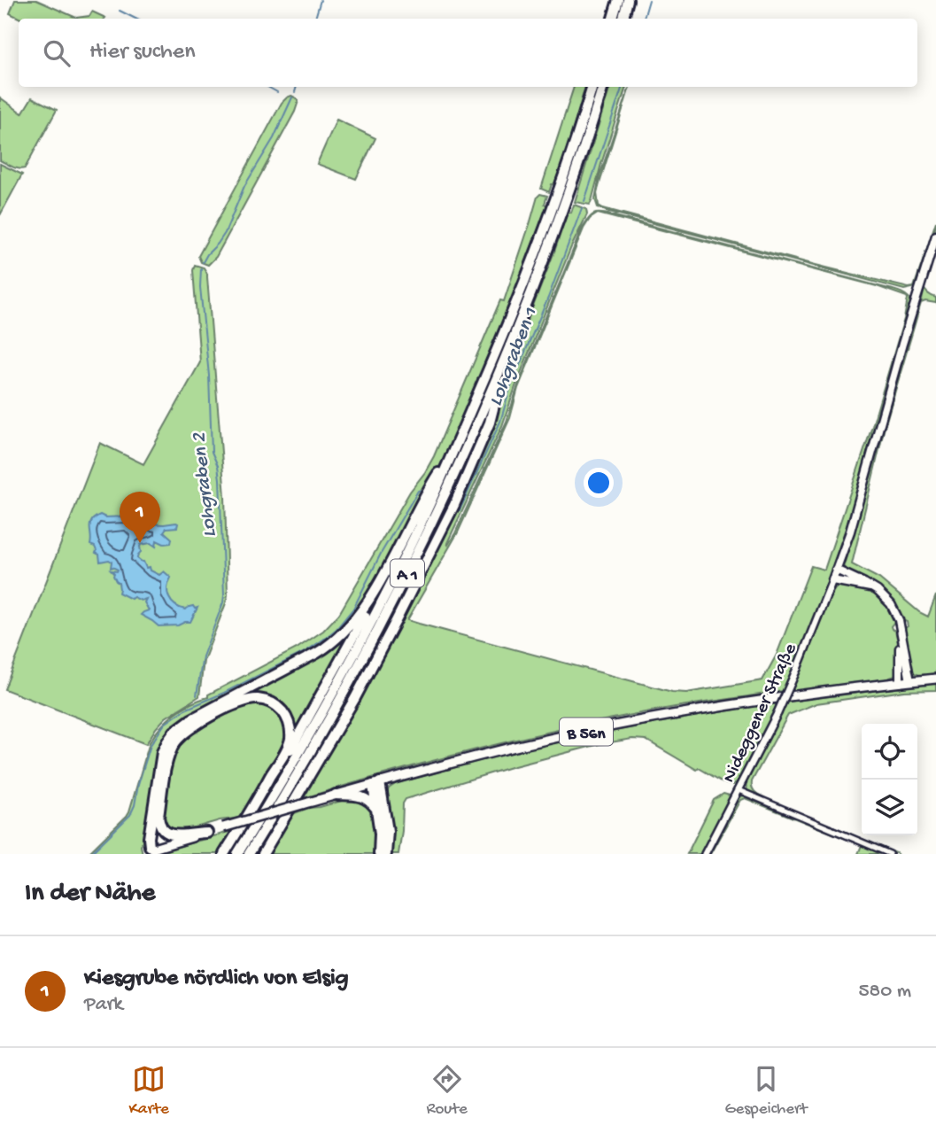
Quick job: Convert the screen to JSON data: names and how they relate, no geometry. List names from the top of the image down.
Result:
{
  "streets": {
    "highway": ["A 1"],
    "main road": ["B 56n"],
    "street": ["Nideggener Straße"]
  },
  "water": ["Lohgraben 1", "Lohgraben 2"],
  "page": {
    "search": "Hier suchen",
    "pins": "1",
    "heading": "In der Nähe",
    "list": [
      {
        "mark": "1",
        "name": "Kiesgrube nördlich von Elsig",
        "note": "Park",
        "value": "580 m"
      }
    ],
    "nav": ["Karte", "Route", "Gespeichert"]
  }
}
